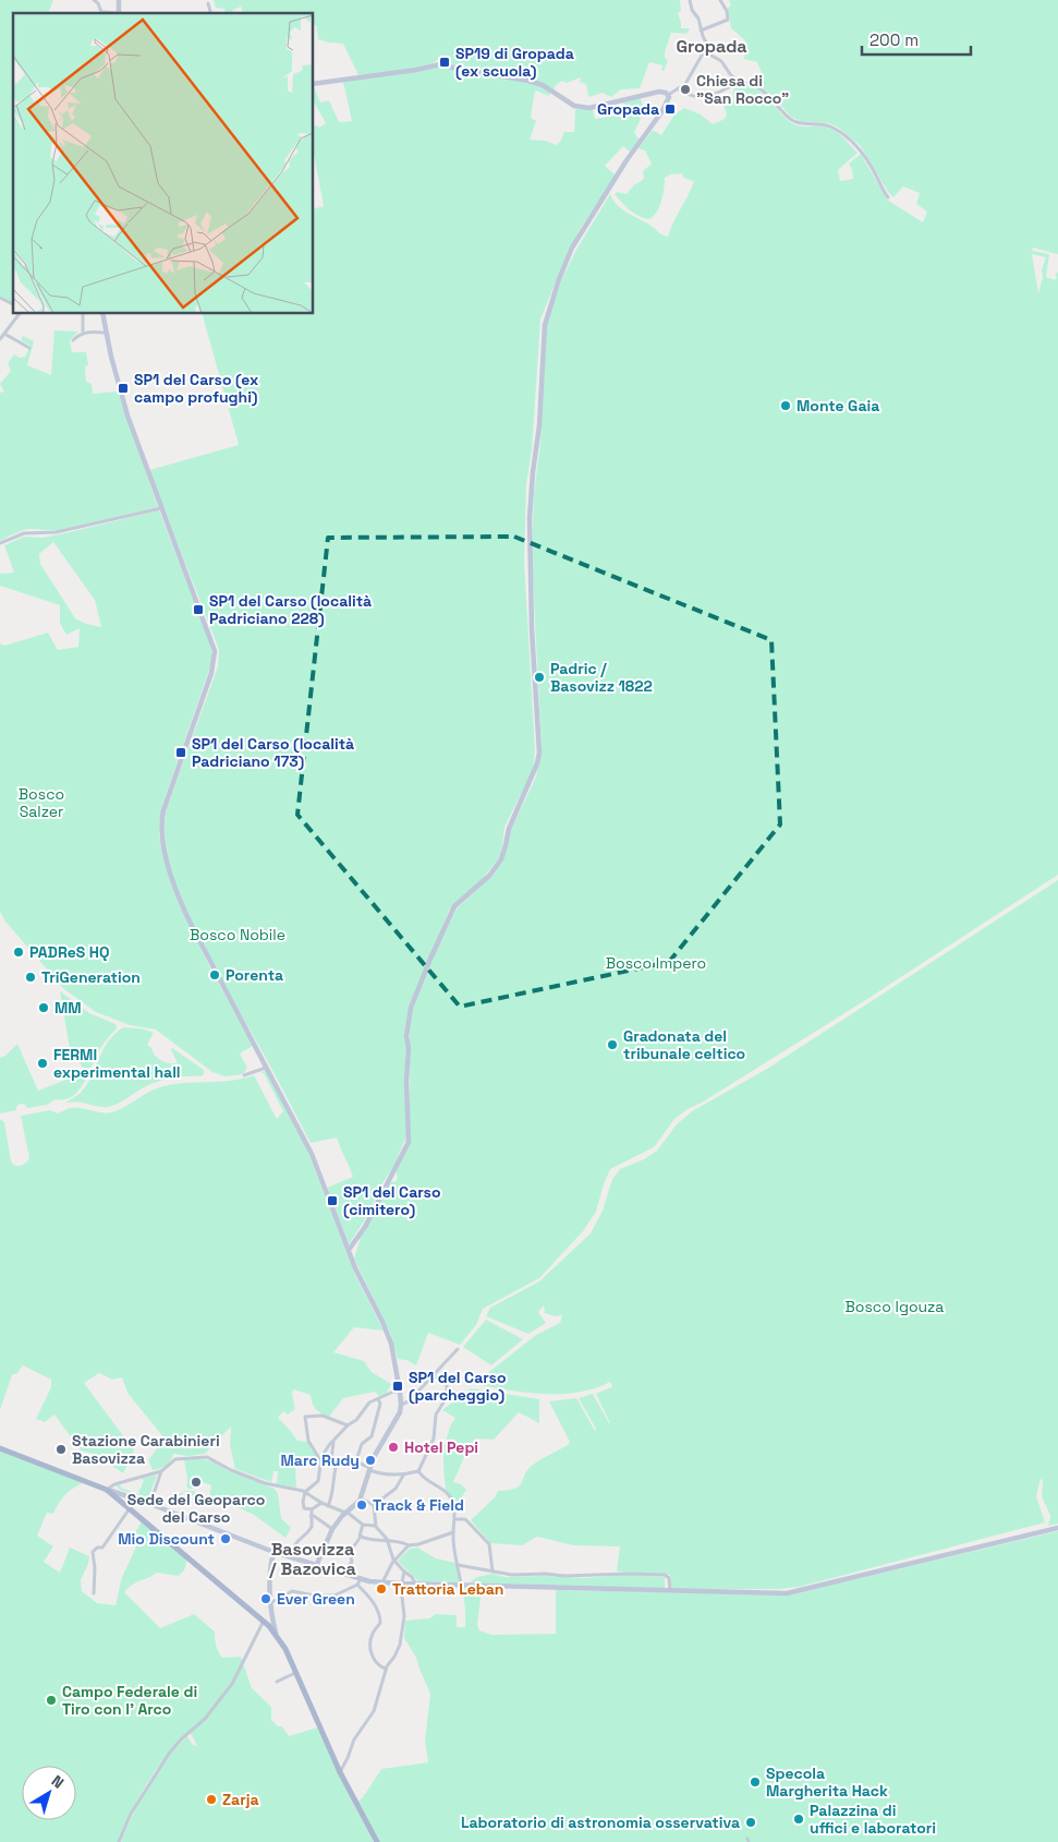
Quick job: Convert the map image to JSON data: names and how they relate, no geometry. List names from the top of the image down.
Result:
{
  "districts": ["Gropada", "Basovizza / Bazovica"],
  "parks": [
    "Bosco Salzer",
    "Bosco Nobile",
    "Bosco Impero",
    "Bosco Igouza"
  ],
  "places": {
    "transit": [
      "SP19 di Gropada (ex scuola)",
      "Gropada",
      "SP1 del Carso (ex campo profughi)",
      "SP1 del Carso (località Padriciano 228)",
      "SP1 del Carso (località Padriciano 173)",
      "SP1 del Carso (cimitero)",
      "SP1 del Carso (parcheggio)"
    ],
    "other": [
      "Chiesa di \"San Rocco\"",
      "Monte Gaia",
      "Padric / Basovizz 1822",
      "PADReS HQ",
      "Porenta",
      "TriGeneration",
      "MM",
      "Gradonata del tribunale celtico",
      "FERMI experimental hall",
      "Hotel Pepi",
      "Stazione Carabinieri Basovizza",
      "Marc Rudy",
      "Sede del Geoparco del Carso",
      "Track & Field",
      "Mio Discount",
      "Trattoria Leban",
      "Ever Green",
      "Campo Federale di Tiro con l' Arco",
      "Specola Margherita Hack",
      "Zarja",
      "Palazzina di uffici e laboratori",
      "Laboratorio di astronomia osservativa"
    ]
  },
  "scale_bar": "200 m",
  "north": "top right"
}
